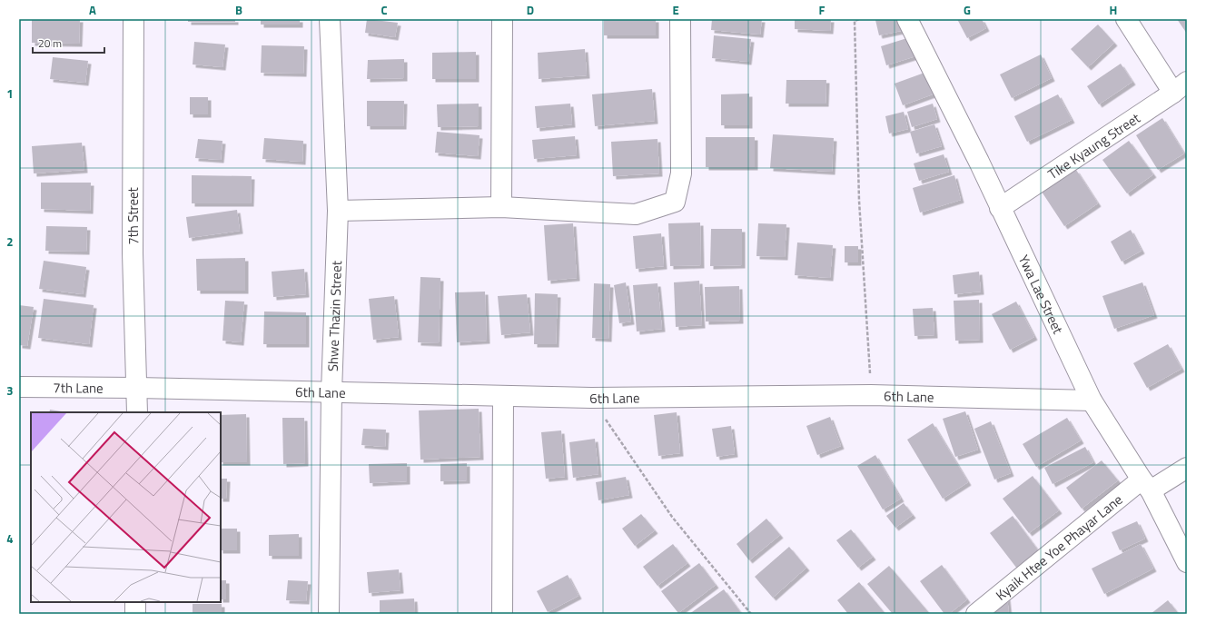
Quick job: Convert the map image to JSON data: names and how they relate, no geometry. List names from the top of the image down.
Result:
{
  "streets": {
    "street": [
      "Tike Kyaung Street",
      "7th Street",
      "Ywa Lae Street",
      "Shwe Thazin Street",
      "7th Lane",
      "6th Lane",
      "Kyaik Htee Yoe Phayar Lane"
    ]
  },
  "crossings": [
    ["Tike Kyaung Street", "Ywa Lae Street"],
    ["7th Street", "7th Lane"],
    ["7th Street", "6th Lane"],
    ["Ywa Lae Street", "6th Lane"],
    ["Ywa Lae Street", "Kyaik Htee Yoe Phayar Lane"],
    ["Shwe Thazin Street", "6th Lane"],
    ["7th Lane", "6th Lane"]
  ],
  "scale_bar": "20 m",
  "grid": {
    "columns": [
      "A",
      "B",
      "C",
      "D",
      "E",
      "F",
      "G",
      "H"
    ],
    "rows": [
      "1",
      "2",
      "3",
      "4"
    ]
  }
}
